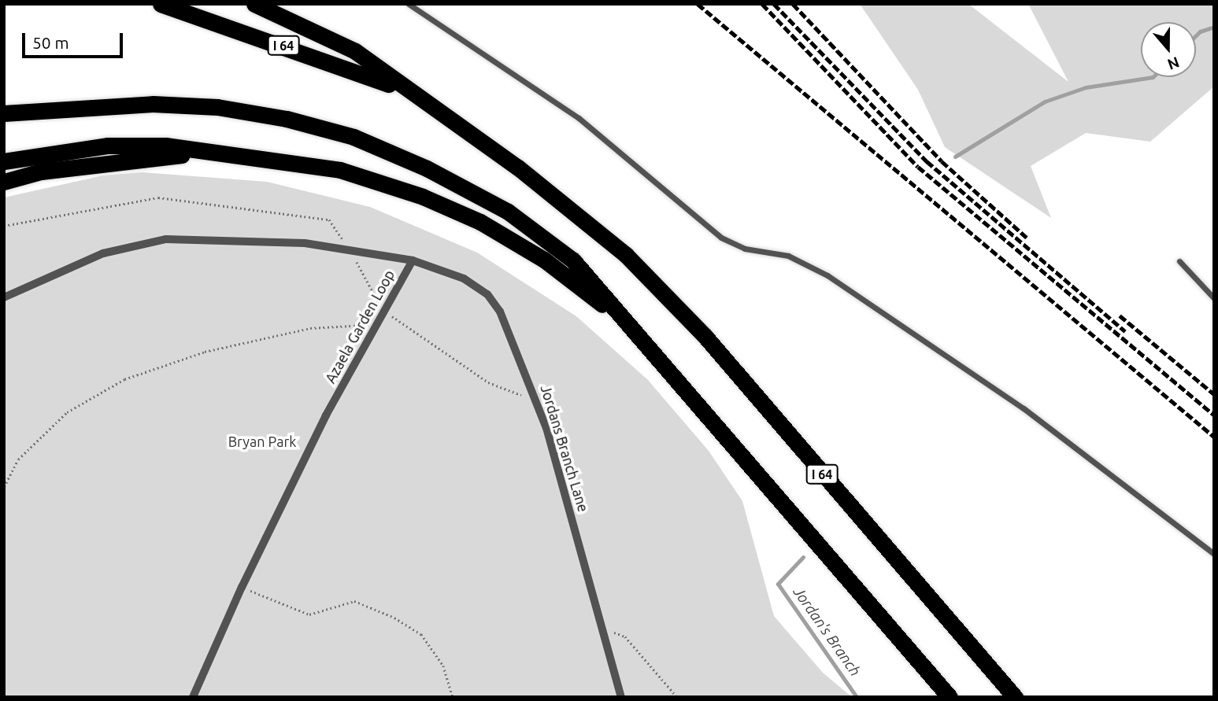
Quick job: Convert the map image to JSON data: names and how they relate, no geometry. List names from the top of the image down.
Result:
{
  "streets": {
    "highway": ["I 64"],
    "street": ["Azaela Garden Loop", "Jordans Branch Lane"]
  },
  "crossings": [
    ["Azaela Garden Loop", "Jordans Branch Lane"]
  ],
  "water": ["Jordan's Branch"],
  "parks": ["Bryan Park"],
  "scale_bar": "50 m",
  "north": "bottom"
}
